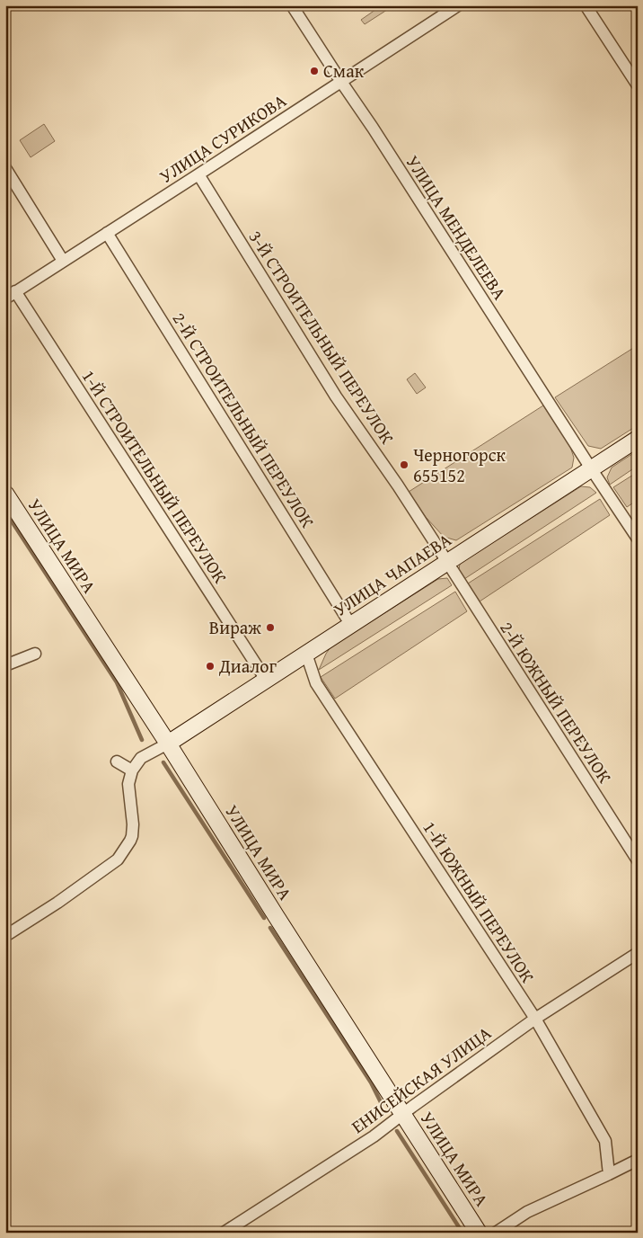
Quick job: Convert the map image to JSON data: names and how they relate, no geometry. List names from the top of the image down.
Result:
{
  "streets": {
    "main road": ["УЛИЦА МИРА", "УЛИЦА ЧАПАЕВА"],
    "street": [
      "УЛИЦА СУРИКОВА",
      "УЛИЦА МЕНДЕЛЕЕВА",
      "3-Й СТРОИТЕЛЬНЫЙ ПЕРЕУЛОК",
      "2-Й СТРОИТЕЛЬНЫЙ ПЕРЕУЛОК",
      "1-Й СТРОИТЕЛЬНЫЙ ПЕРЕУЛОК",
      "2-Й ЮЖНЫЙ ПЕРЕУЛОК",
      "1-Й ЮЖНЫЙ ПЕРЕУЛОК",
      "ЕНИСЕЙСКАЯ УЛИЦА"
    ]
  },
  "crossings": [
    ["УЛИЦА СУРИКОВА", "УЛИЦА МЕНДЕЛЕЕВА"],
    ["УЛИЦА СУРИКОВА", "3-Й СТРОИТЕЛЬНЫЙ ПЕРЕУЛОК"],
    ["УЛИЦА СУРИКОВА", "2-Й СТРОИТЕЛЬНЫЙ ПЕРЕУЛОК"],
    ["УЛИЦА СУРИКОВА", "1-Й СТРОИТЕЛЬНЫЙ ПЕРЕУЛОК"],
    ["УЛИЦА МЕНДЕЛЕЕВА", "УЛИЦА ЧАПАЕВА"],
    ["3-Й СТРОИТЕЛЬНЫЙ ПЕРЕУЛОК", "УЛИЦА ЧАПАЕВА"],
    ["3-Й СТРОИТЕЛЬНЫЙ ПЕРЕУЛОК", "2-Й ЮЖНЫЙ ПЕРЕУЛОК"],
    ["2-Й СТРОИТЕЛЬНЫЙ ПЕРЕУЛОК", "УЛИЦА ЧАПАЕВА"],
    ["1-Й СТРОИТЕЛЬНЫЙ ПЕРЕУЛОК", "УЛИЦА ЧАПАЕВА"],
    ["УЛИЦА МИРА", "УЛИЦА ЧАПАЕВА"],
    ["УЛИЦА МИРА", "ЕНИСЕЙСКАЯ УЛИЦА"],
    ["УЛИЦА ЧАПАЕВА", "2-Й ЮЖНЫЙ ПЕРЕУЛОК"],
    ["УЛИЦА ЧАПАЕВА", "1-Й ЮЖНЫЙ ПЕРЕУЛОК"],
    ["1-Й ЮЖНЫЙ ПЕРЕУЛОК", "ЕНИСЕЙСКАЯ УЛИЦА"]
  ],
  "places": [
    "Смак",
    "Черногорск 655152",
    "Вираж",
    "Диалог"
  ]
}
